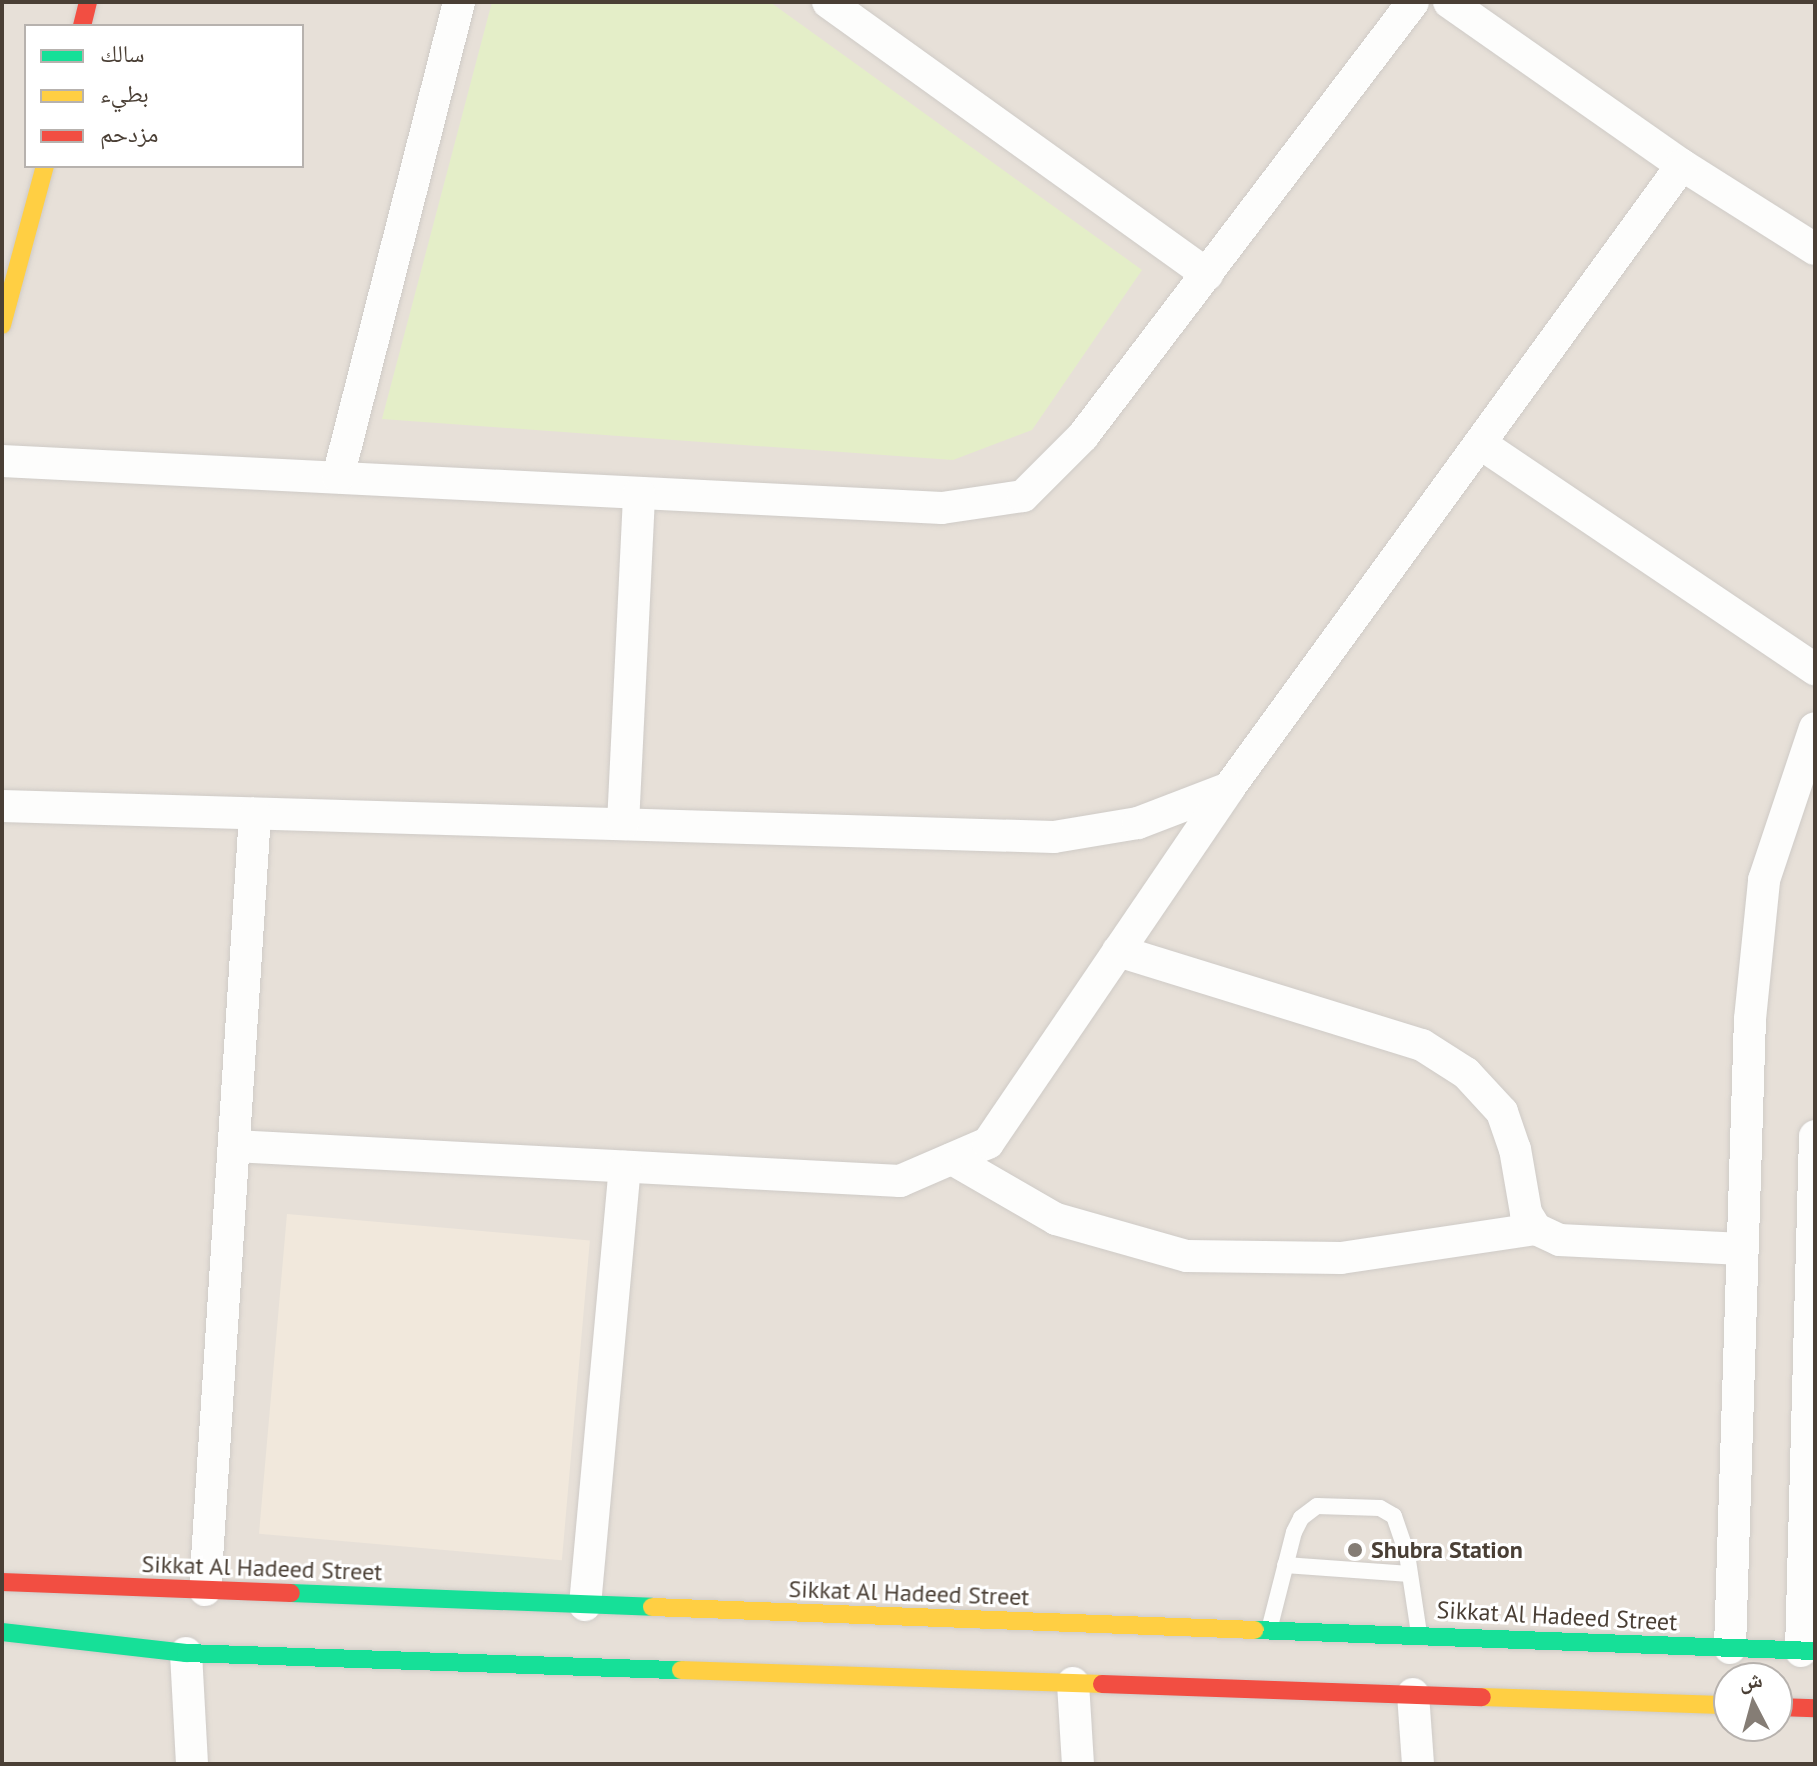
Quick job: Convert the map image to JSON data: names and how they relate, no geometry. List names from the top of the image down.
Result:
{
  "streets": {
    "main road": ["Sikkat Al Hadeed Street"]
  },
  "places": ["Shubra Station"],
  "legend": ["سالك", "بطيء", "مزدحم"],
  "north": "top"
}
